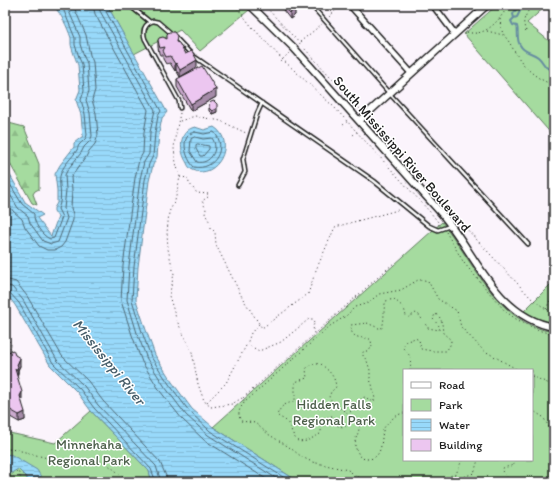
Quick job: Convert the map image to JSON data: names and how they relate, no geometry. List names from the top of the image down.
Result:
{
  "streets": {
    "street": ["South Mississippi River Boulevard"]
  },
  "water": ["Mississippi River"],
  "parks": ["Hidden Falls Regional Park", "Minnehaha Regional Park"],
  "legend": [
    "Road",
    "Park",
    "Water",
    "Building"
  ]
}
